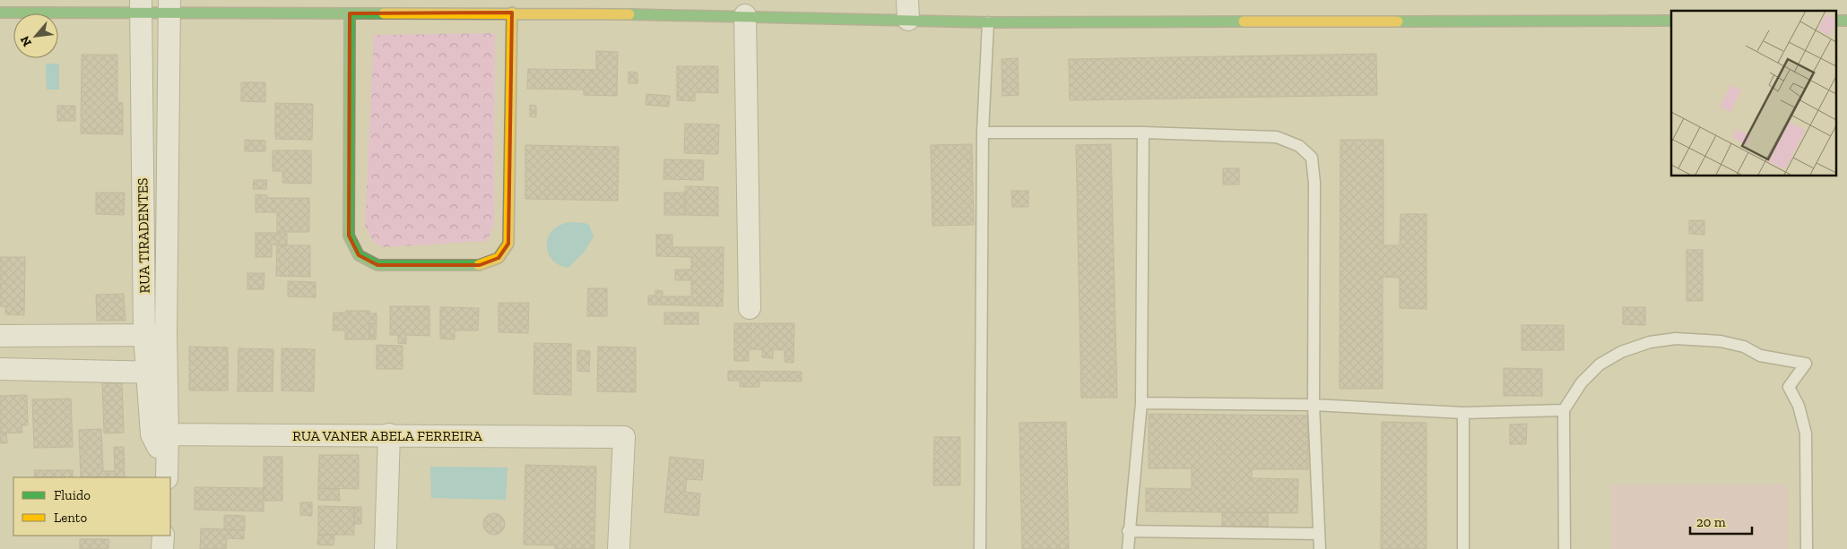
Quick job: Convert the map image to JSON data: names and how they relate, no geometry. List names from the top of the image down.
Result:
{
  "streets": {
    "street": ["RUA TIRADENTES", "RUA VANER ABELA FERREIRA"]
  },
  "crossings": [
    ["RUA TIRADENTES", "RUA VANER ABELA FERREIRA"]
  ],
  "legend": ["Fluido", "Lento"],
  "scale_bar": "20 m",
  "north": "bottom left"
}
